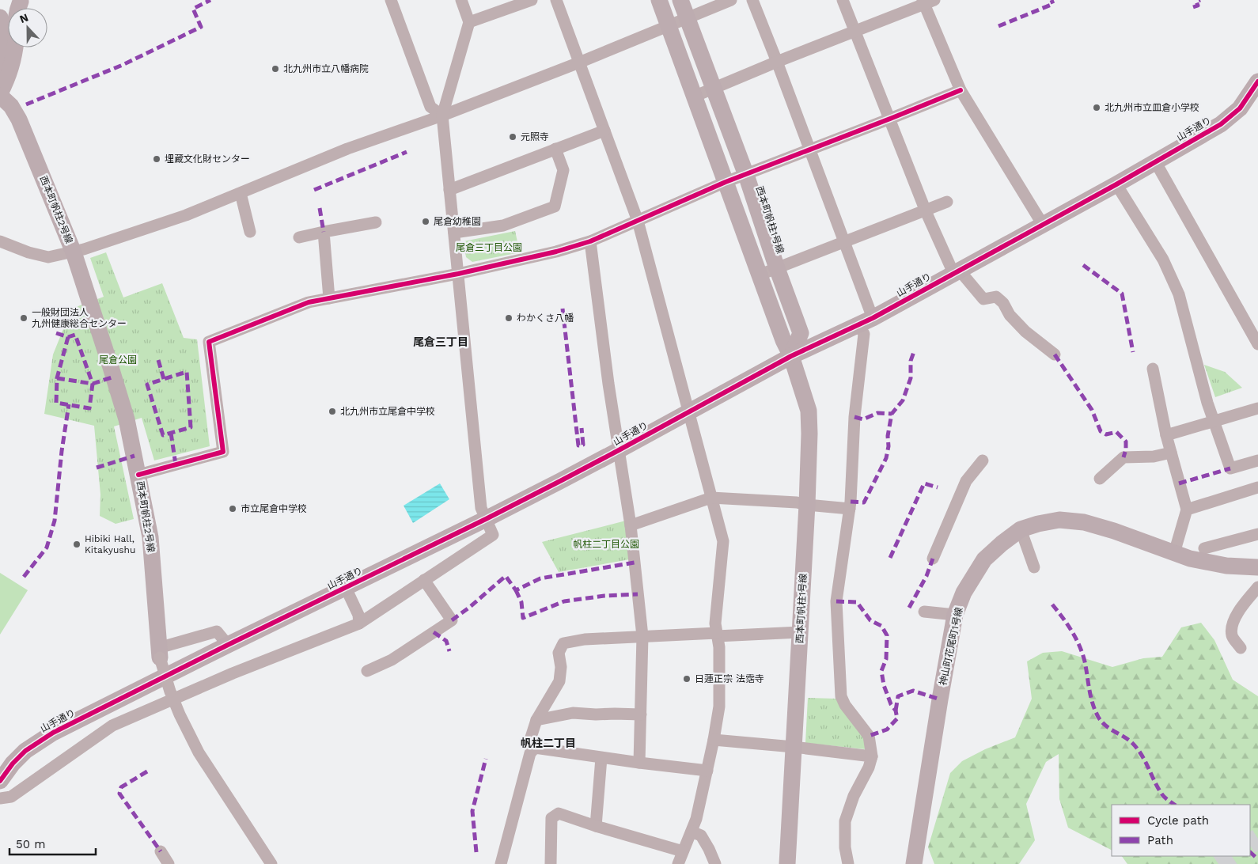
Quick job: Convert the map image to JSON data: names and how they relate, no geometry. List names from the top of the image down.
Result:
{
  "streets": {
    "street": [
      "山手通り",
      "西本町帆柱2号線",
      "西本町帆柱1号線",
      "神山町花尾町1号線"
    ]
  },
  "crossings": [
    ["山手通り", "西本町帆柱1号線"]
  ],
  "districts": ["尾倉三丁目", "帆柱二丁目"],
  "parks": ["尾倉三丁目公園", "尾倉公園", "帆柱二丁目公園"],
  "places": [
    "北九州市立八幡病院",
    "北九州市立皿倉小学校",
    "元照寺",
    "埋蔵文化財センター",
    "尾倉幼稚園",
    "一般財団法人 九州健康総合センター",
    "わかくさ八幡",
    "北九州市立尾倉中学校",
    "市立尾倉中学校",
    "Hibiki Hall, Kitakyushu",
    "日蓮正宗 法霑寺"
  ],
  "legend": ["Cycle path", "Path"],
  "scale_bar": "50 m",
  "north": "top"
}
